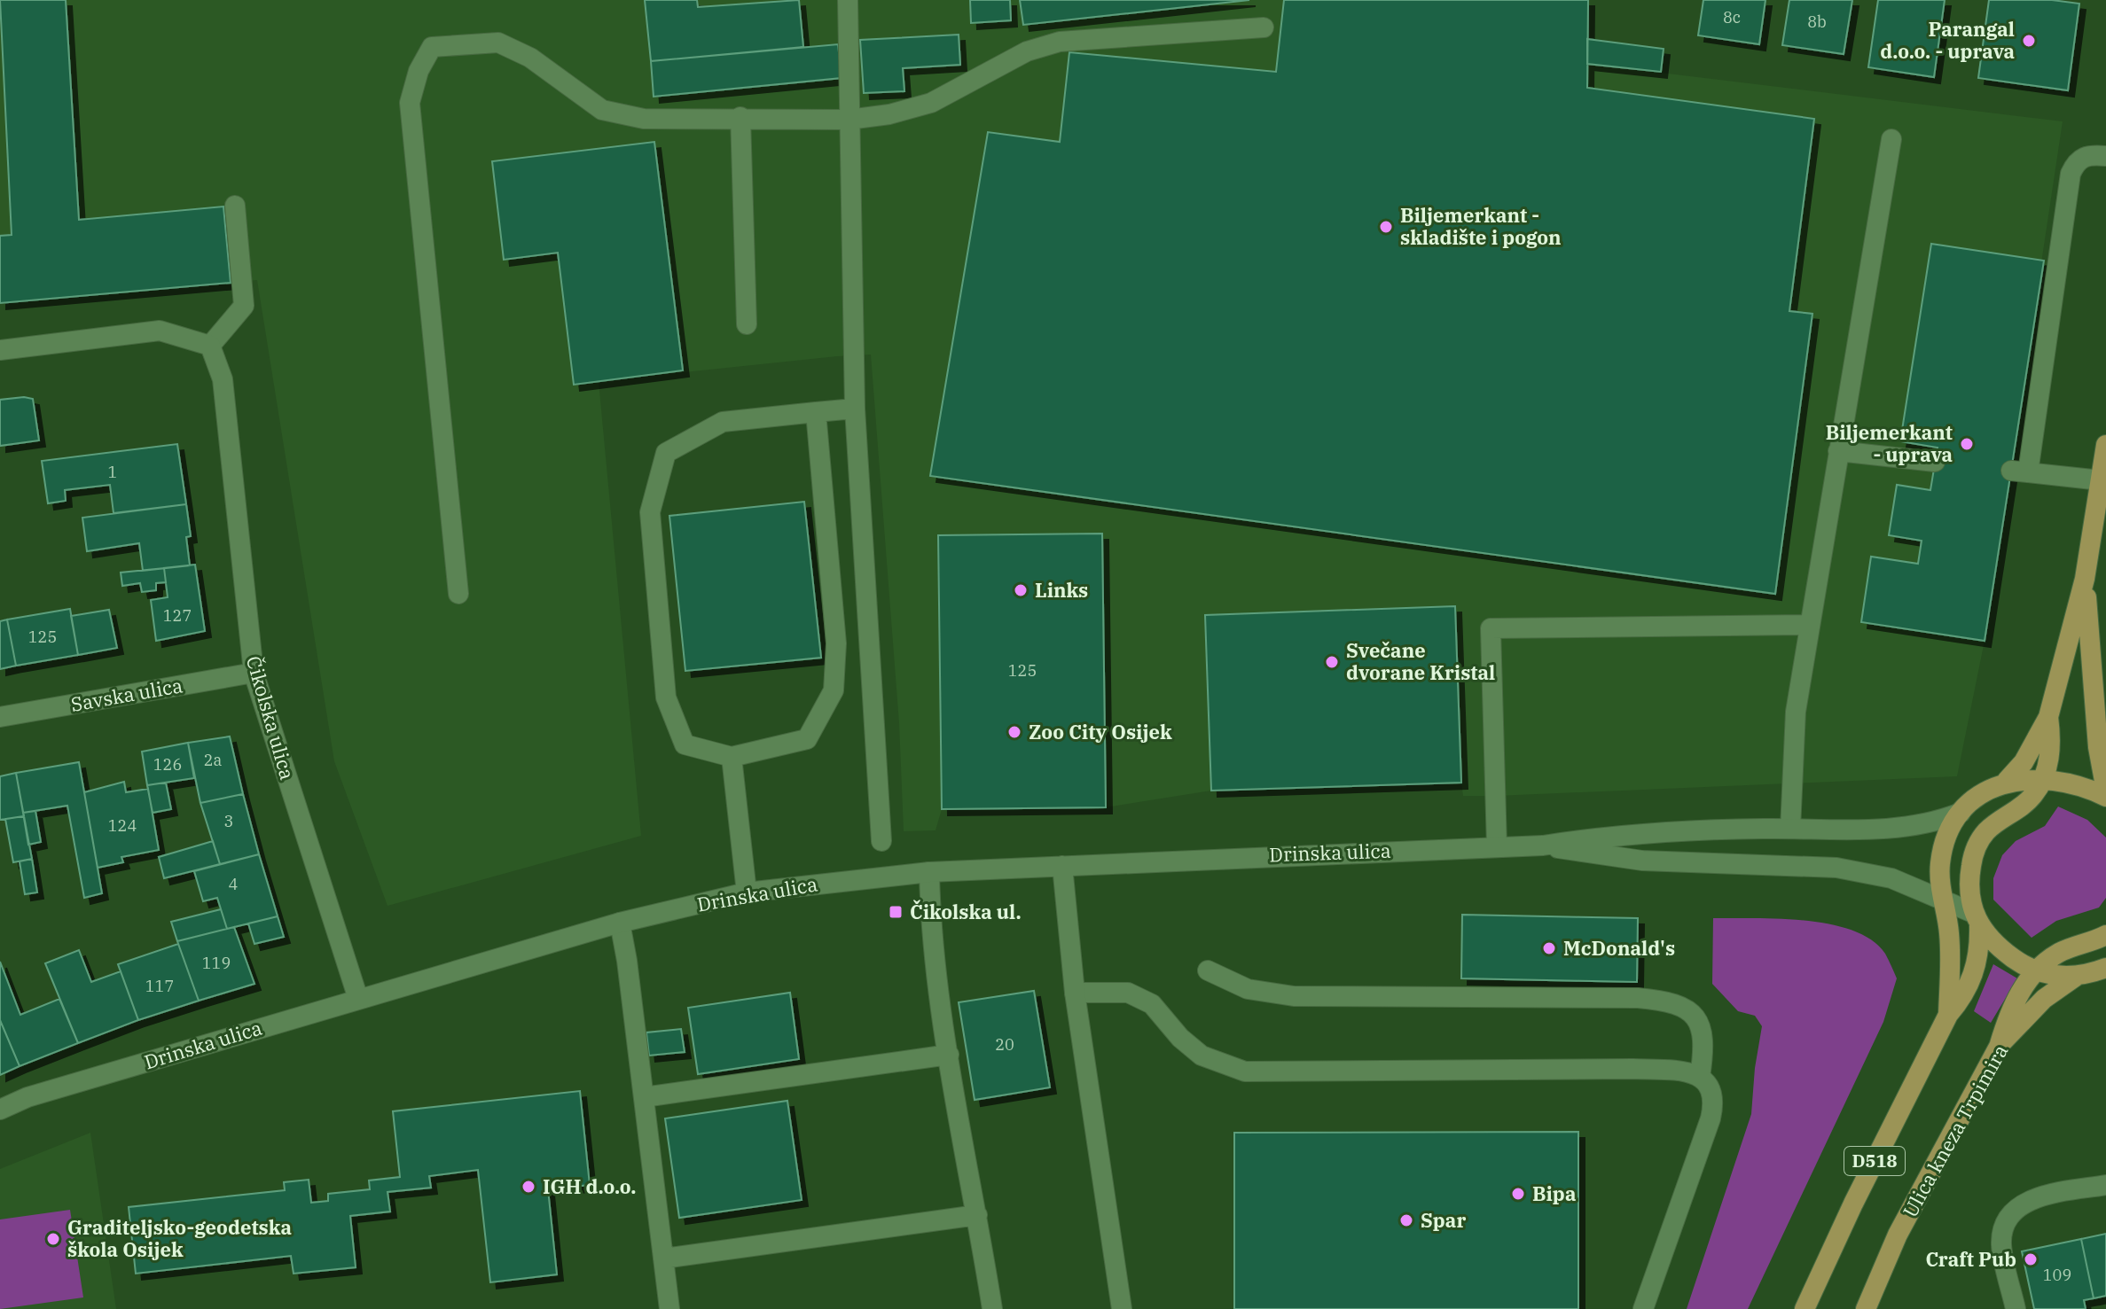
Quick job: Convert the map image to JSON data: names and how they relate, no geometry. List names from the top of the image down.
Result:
{
  "streets": {
    "main road": ["Ulica kneza Trpimira", "D518"],
    "street": ["Savska ulica", "Čikolska ulica", "Drinska ulica"]
  },
  "crossings": [
    ["Savska ulica", "Čikolska ulica"],
    ["Čikolska ulica", "Drinska ulica"],
    ["Drinska ulica", "D518"],
    ["Ulica kneza Trpimira", "D518"]
  ],
  "places": {
    "other": [
      "Parangal d.o.o. - uprava",
      "Biljemerkant - skladište i pogon",
      "Biljemerkant - uprava",
      "Links",
      "Svečane dvorane Kristal",
      "Zoo City Osijek",
      "McDonald's",
      "IGH d.o.o.",
      "Bipa",
      "Spar",
      "Graditeljsko-geodetska škola Osijek",
      "Craft Pub"
    ],
    "transit": ["Čikolska ul."]
  },
  "house_numbers": [
    "8c",
    "8b",
    "1",
    "127",
    "125",
    "125",
    "2a",
    "126",
    "3",
    "124",
    "4",
    "119",
    "117",
    "20",
    "109"
  ]
}
